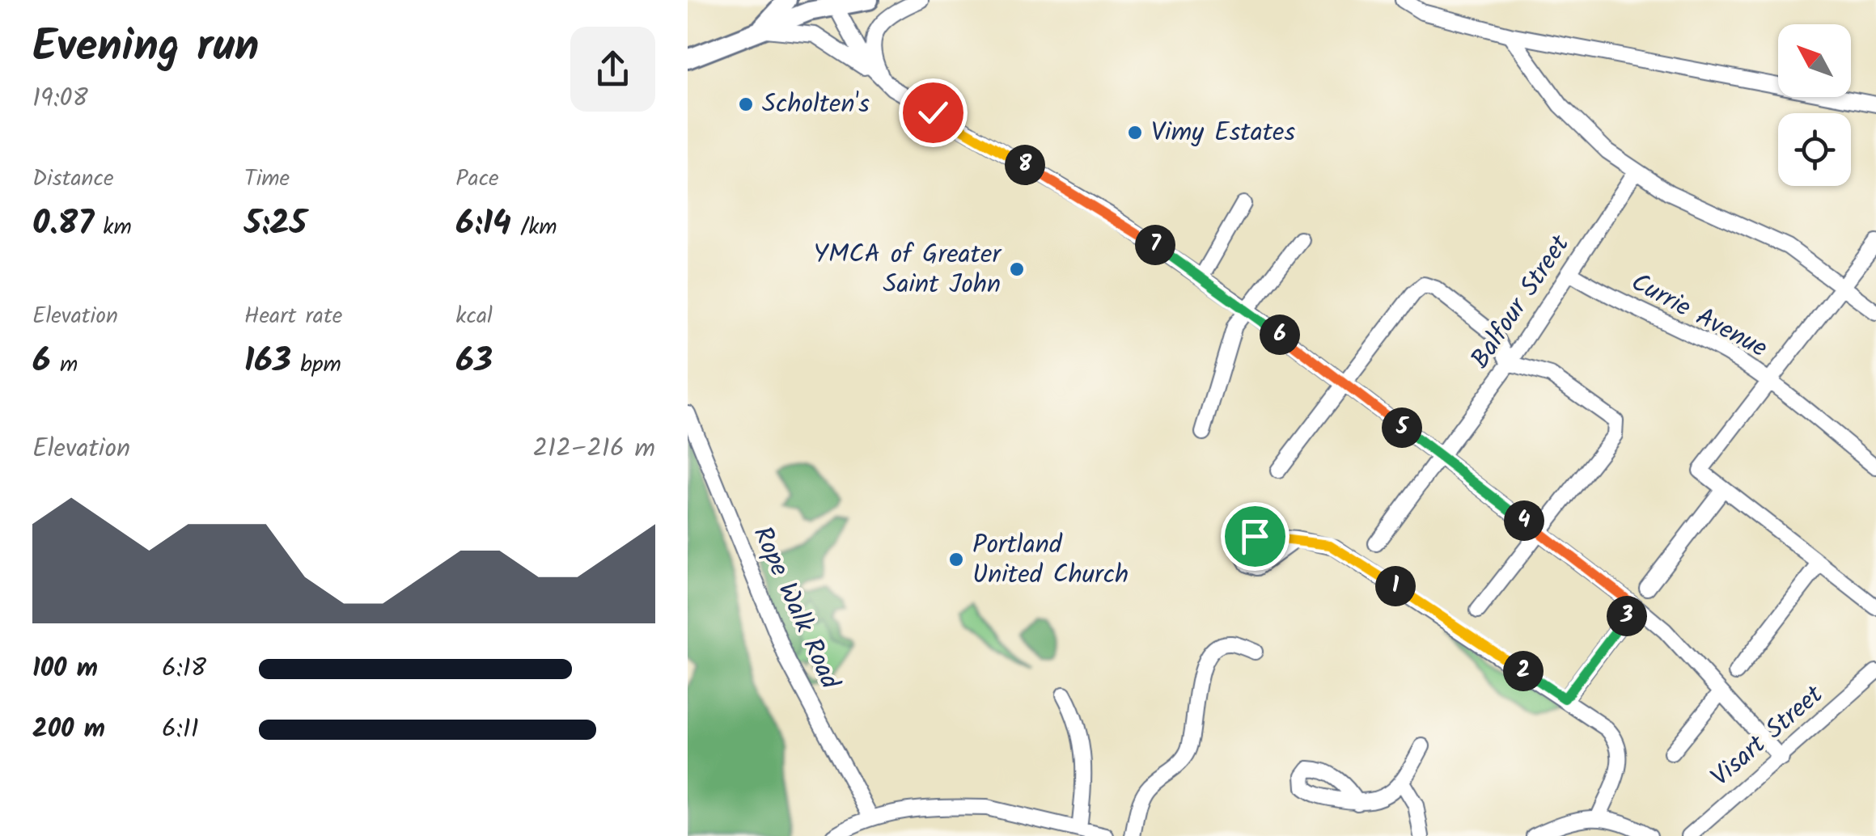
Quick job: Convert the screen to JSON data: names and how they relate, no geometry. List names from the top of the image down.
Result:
{
  "streets": {
    "street": [
      "Balfour Street",
      "Currie Avenue",
      "Rope Walk Road",
      "Visart Street"
    ]
  },
  "crossings": [
    ["Balfour Street", "Currie Avenue"]
  ],
  "places": [
    "Scholten's",
    "Vimy Estates",
    "YMCA of Greater Saint John",
    "Portland United Church"
  ],
  "north": "top left",
  "page": {
    "heading": ["Evening run", "19:08"],
    "stats": [
      ["Distance", "0.87 km"],
      ["Time", "5:25"],
      ["Pace", "6:14 /km"],
      ["Elevation", "6 m"],
      ["Heart rate", "163 bpm"],
      ["kcal", "63"]
    ],
    "pins": [
      "8",
      "7",
      "6",
      "5",
      "4",
      "1",
      "3",
      "2"
    ],
    "chart": ["Elevation", "212–216 m"],
    "list": [
      {
        "name": "100 m",
        "note": "6:18"
      },
      {
        "name": "200 m",
        "note": "6:11"
      }
    ]
  }
}
